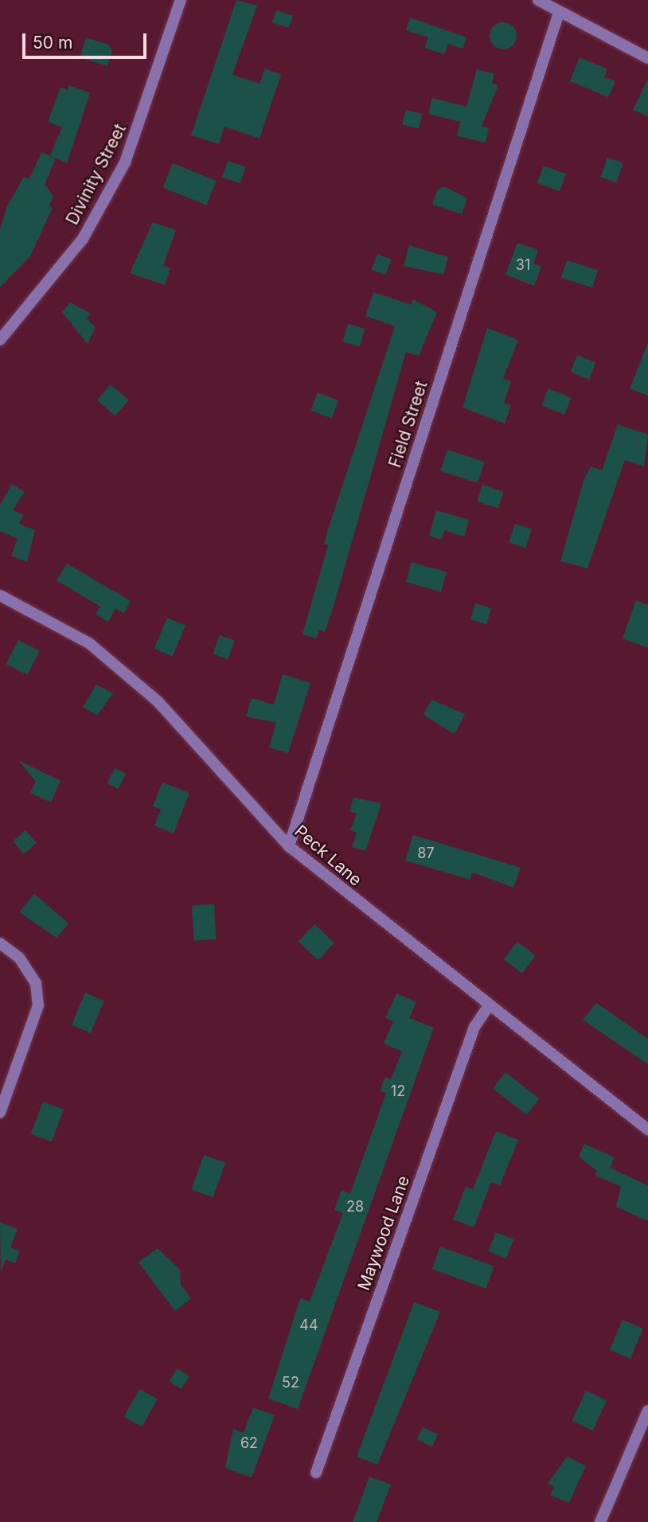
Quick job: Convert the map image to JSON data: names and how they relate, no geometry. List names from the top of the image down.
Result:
{
  "streets": {
    "street": [
      "Divinity Street",
      "Field Street",
      "Peck Lane",
      "Maywood Lane"
    ]
  },
  "crossings": [
    ["Field Street", "Peck Lane"],
    ["Peck Lane", "Maywood Lane"]
  ],
  "house_numbers": [
    "31",
    "87",
    "12",
    "28",
    "44",
    "52",
    "62"
  ],
  "scale_bar": "50 m"
}
